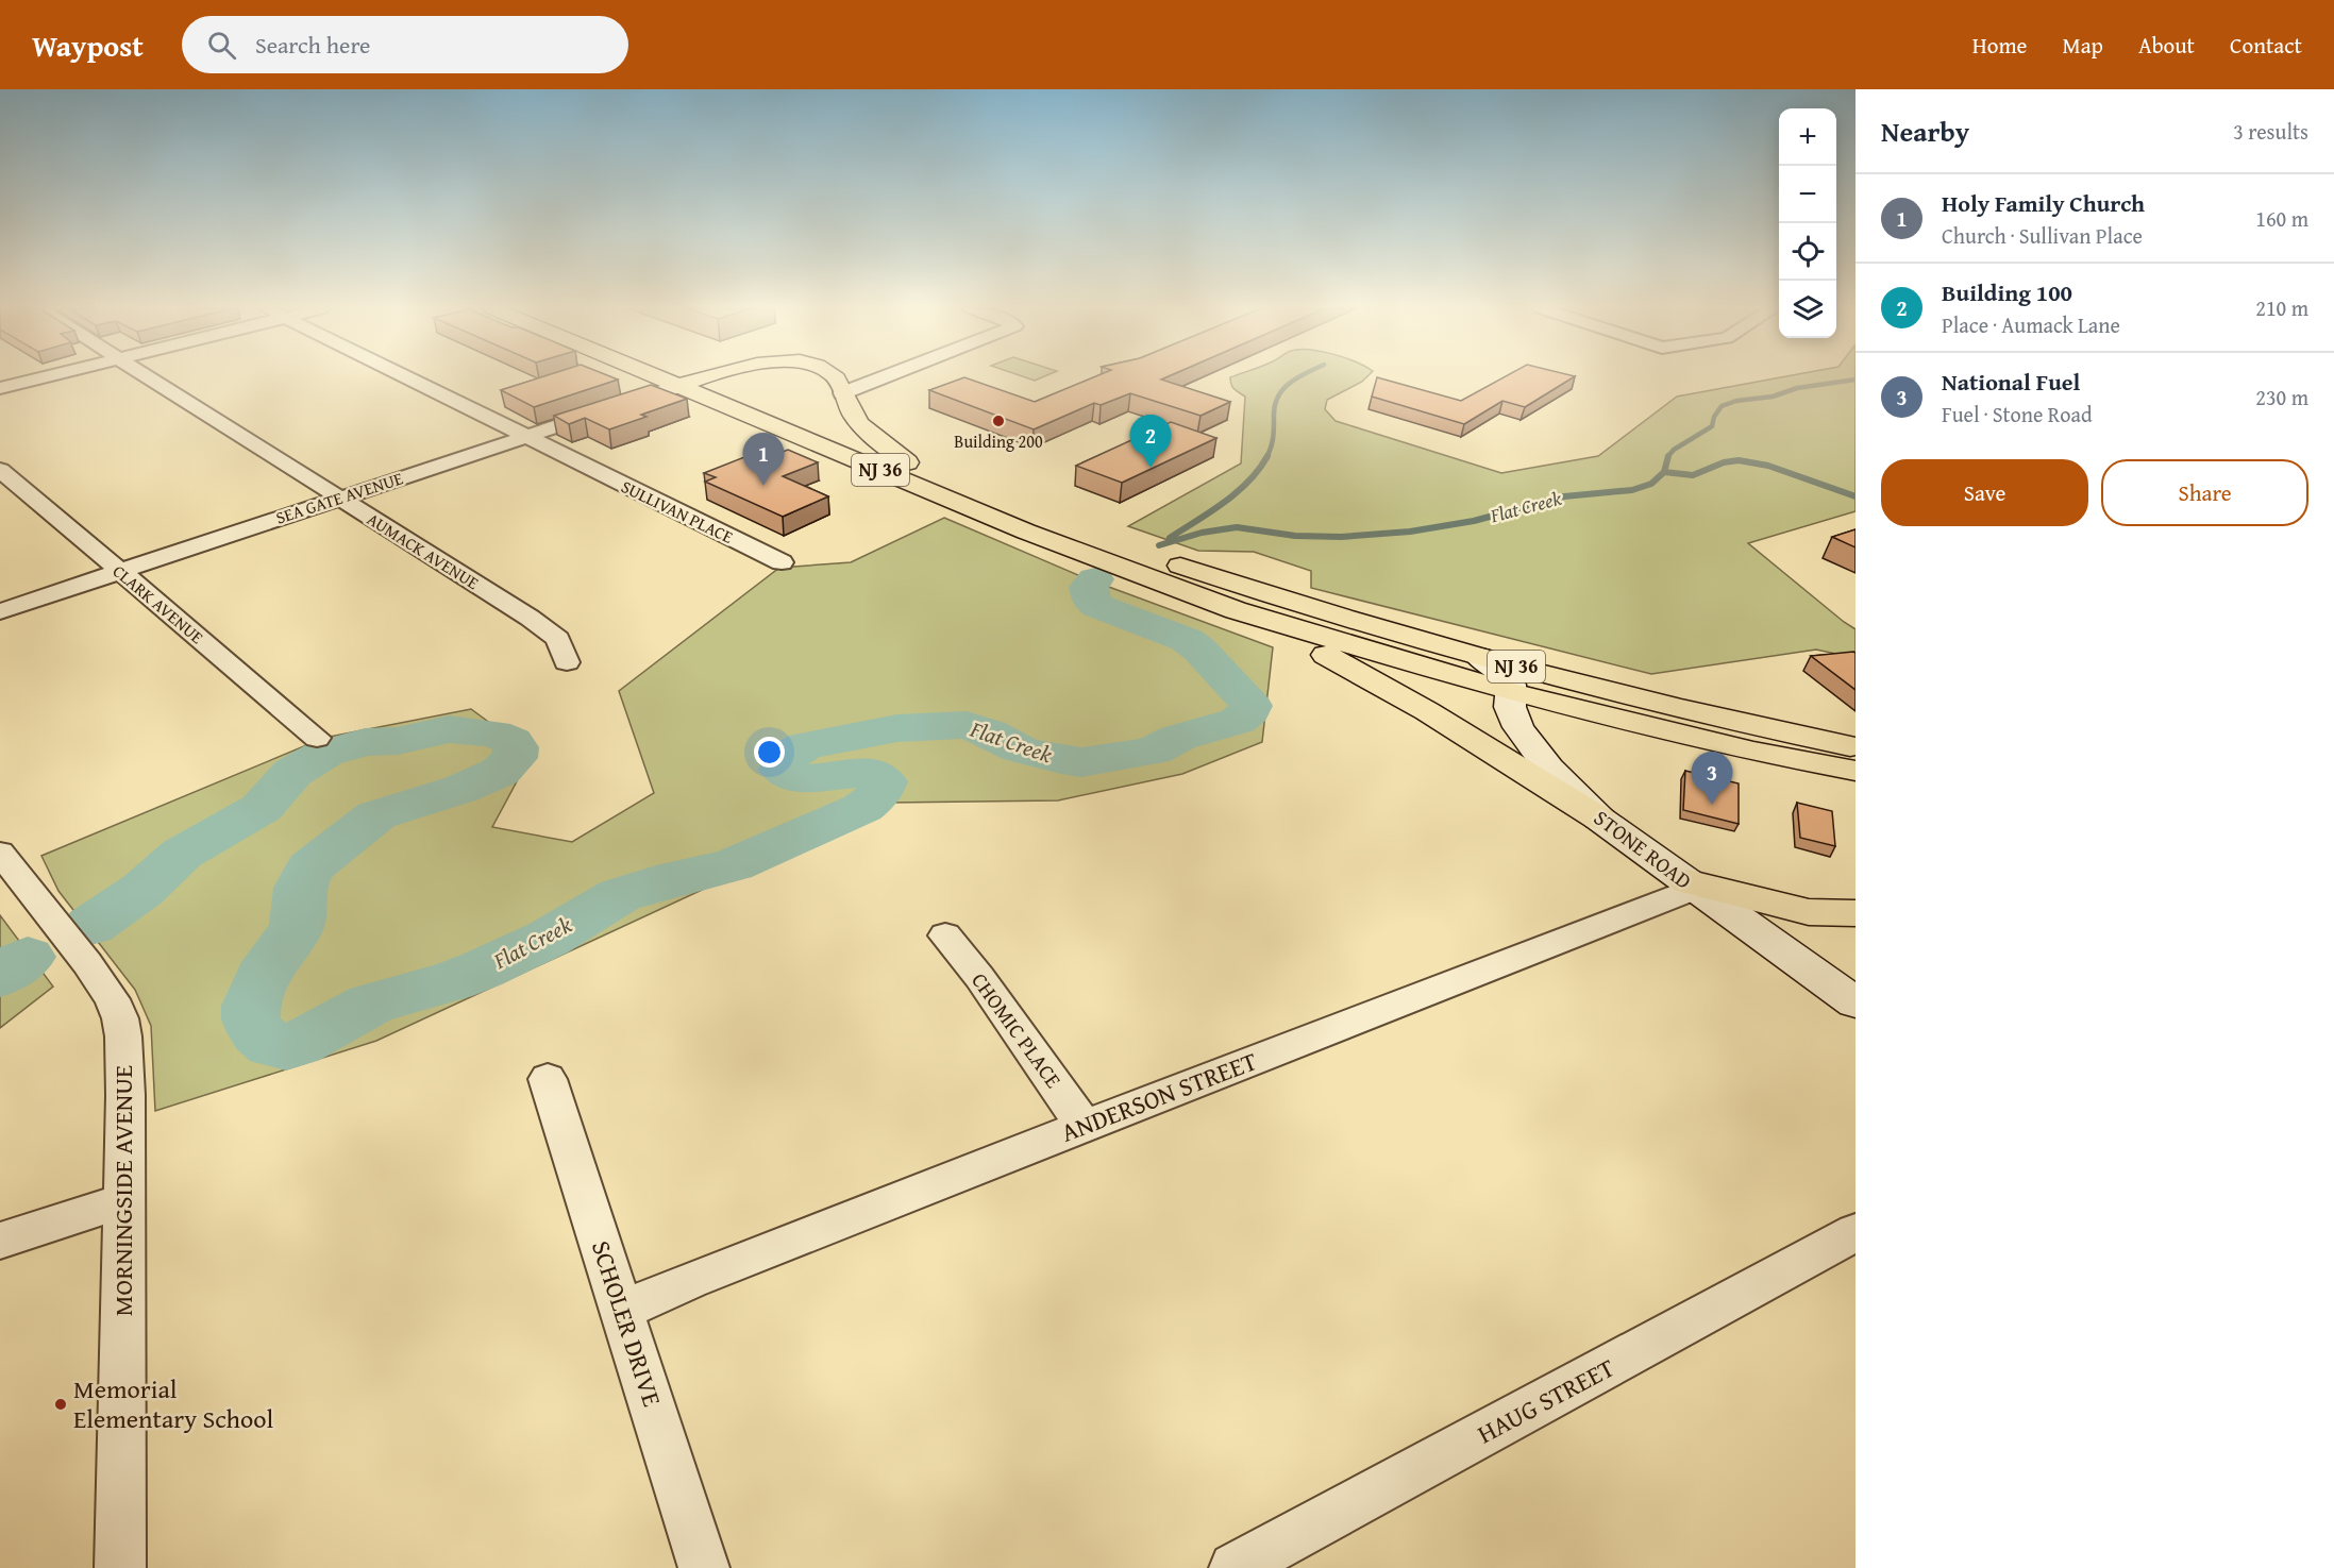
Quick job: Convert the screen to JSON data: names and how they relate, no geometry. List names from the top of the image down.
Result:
{
  "streets": {
    "highway": ["NJ 36"],
    "main road": ["STONE ROAD"],
    "street": [
      "SEA GATE AVENUE",
      "SULLIVAN PLACE",
      "AUMACK AVENUE",
      "CLARK AVENUE",
      "CHOMIC PLACE",
      "ANDERSON STREET",
      "MORNINGSIDE AVENUE",
      "SCHOLER DRIVE",
      "HAUG STREET"
    ]
  },
  "crossings": [
    ["NJ 36", "SEA GATE AVENUE"],
    ["NJ 36", "STONE ROAD"],
    ["SEA GATE AVENUE", "SULLIVAN PLACE"],
    ["SEA GATE AVENUE", "AUMACK AVENUE"],
    ["SEA GATE AVENUE", "CLARK AVENUE"],
    ["STONE ROAD", "ANDERSON STREET"],
    ["CHOMIC PLACE", "ANDERSON STREET"],
    ["ANDERSON STREET", "SCHOLER DRIVE"]
  ],
  "water": ["Flat Creek"],
  "places": ["Building 200", "Memorial Elementary School"],
  "page": {
    "header": "Waypost",
    "search": "Search here",
    "nav": [
      "Home",
      "Map",
      "About",
      "Contact"
    ],
    "heading": ["Nearby", "3 results"],
    "map_buttons": ["+", "−"],
    "list": [
      {
        "mark": "1",
        "name": "Holy Family Church",
        "note": "Church · Sullivan Place",
        "value": "160 m"
      },
      {
        "mark": "2",
        "name": "Building 100",
        "note": "Place · Aumack Lane",
        "value": "210 m"
      },
      {
        "mark": "3",
        "name": "National Fuel",
        "note": "Fuel · Stone Road",
        "value": "230 m"
      }
    ],
    "pins": ["2", "1", "3"],
    "buttons": ["Save", "Share"]
  }
}
